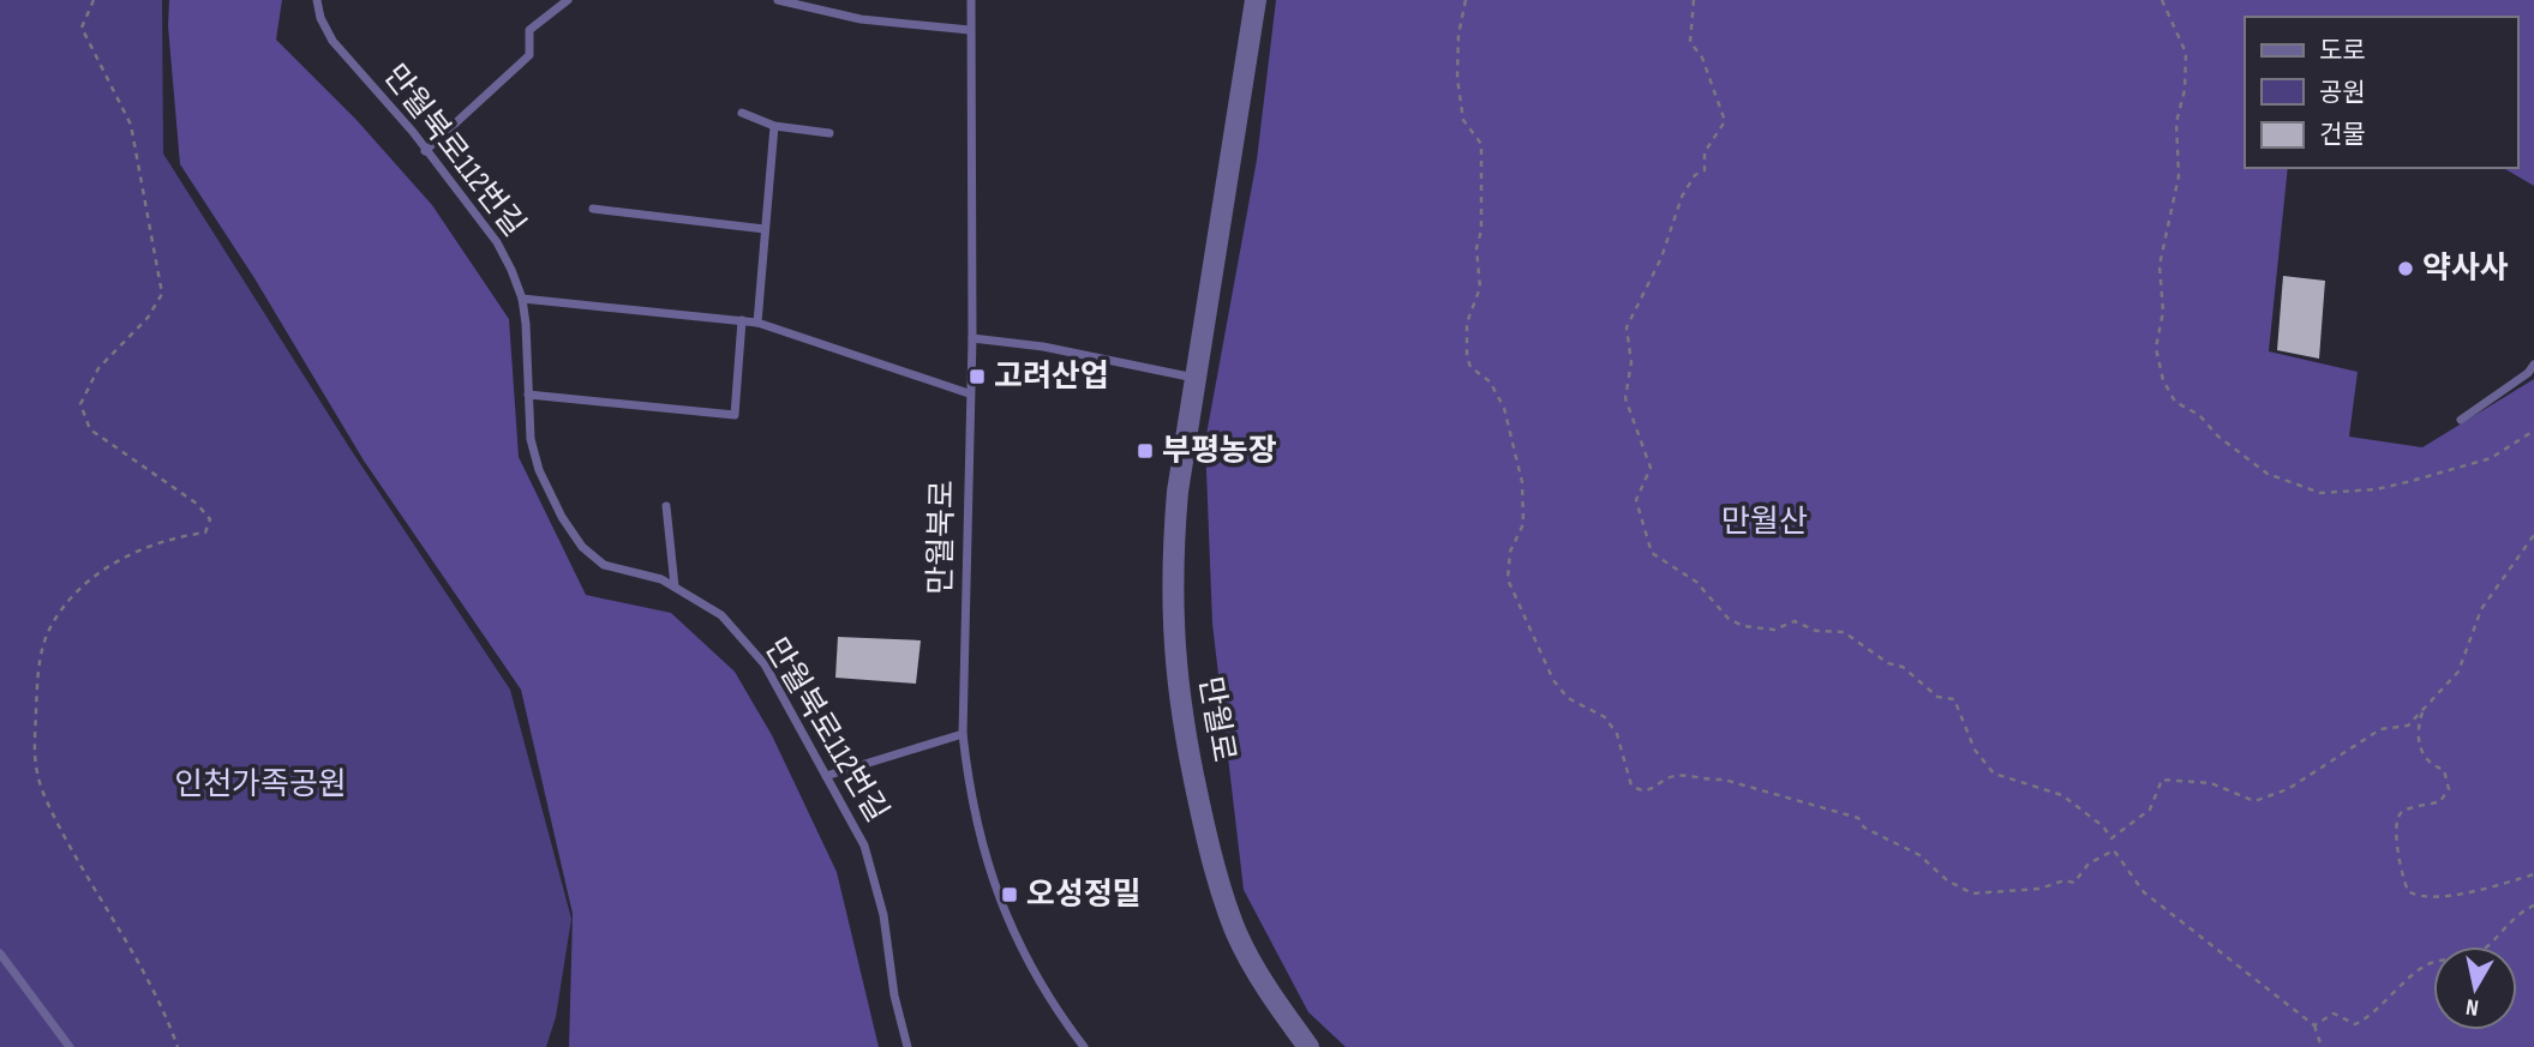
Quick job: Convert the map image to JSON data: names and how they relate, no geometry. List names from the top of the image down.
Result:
{
  "streets": {
    "street": ["만월로"],
    "lane": ["만월북로112번길", "만월북로"]
  },
  "parks": ["만월산", "인천가족공원"],
  "places": {
    "other": ["약사사"],
    "transit": ["고려산업", "부평농장", "오성정밀"]
  },
  "legend": ["도로", "공원", "건물"],
  "north": "bottom"
}
